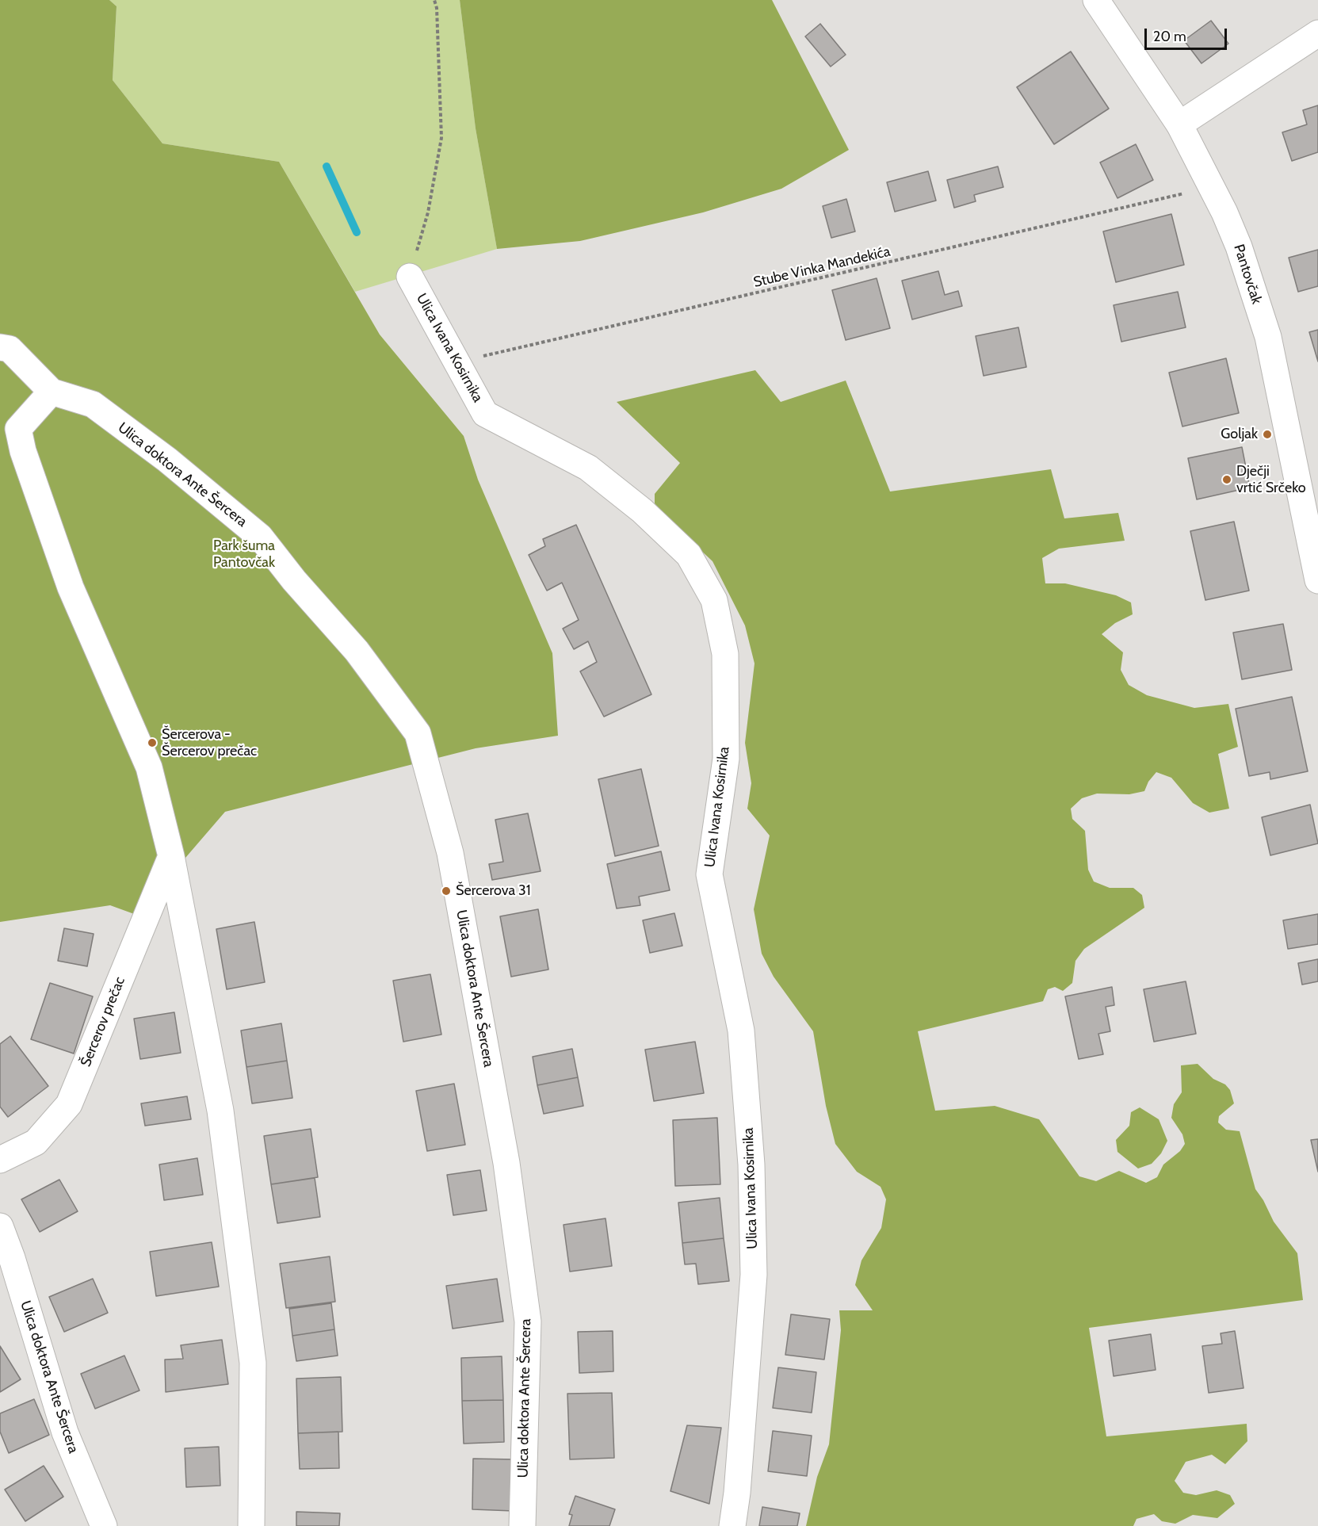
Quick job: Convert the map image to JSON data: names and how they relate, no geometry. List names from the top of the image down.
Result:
{
  "streets": {
    "street": [
      "Pantovčak",
      "Ulica Ivana Kosirnika",
      "Ulica doktora Ante Šercera",
      "Šercerov prečac"
    ],
    "path": ["Stube Vinka Mandekića"]
  },
  "crossings": [
    ["Stube Vinka Mandekića", "Ulica Ivana Kosirnika"]
  ],
  "parks": ["Park šuma Pantovčak"],
  "places": [
    "Goljak",
    "Dječji vrtić Srčeko",
    "Šercerova - Šercerov prečac",
    "Šercerova 31"
  ],
  "scale_bar": "20 m"
}
